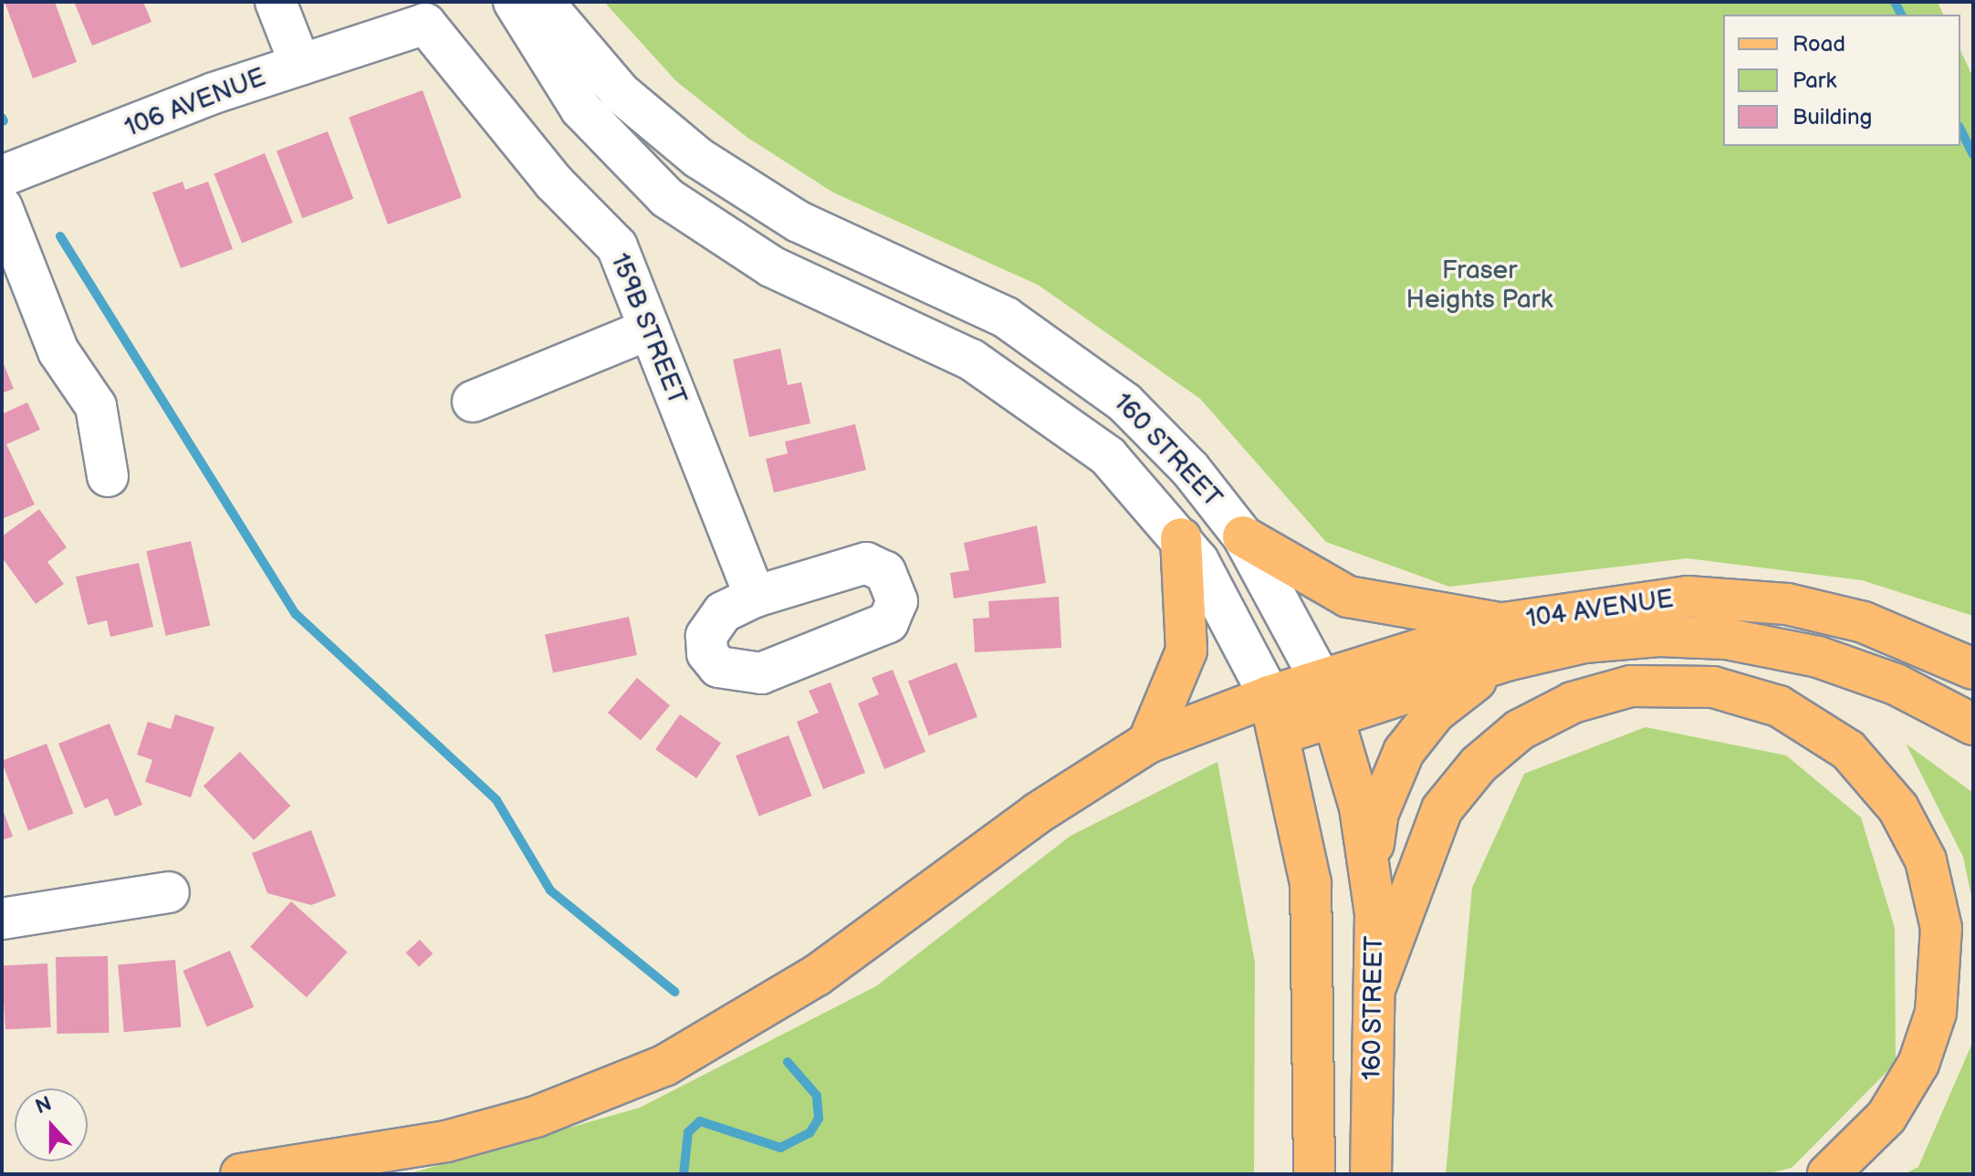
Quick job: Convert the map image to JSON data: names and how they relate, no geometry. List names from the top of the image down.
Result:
{
  "streets": {
    "main road": ["160 STREET", "104 AVENUE"],
    "street": ["106 AVENUE", "159B STREET"]
  },
  "crossings": [
    ["106 AVENUE", "159B STREET"],
    ["160 STREET", "104 AVENUE"]
  ],
  "parks": ["Fraser Heights Park"],
  "legend": ["Road", "Park", "Building"],
  "north": "top"
}
